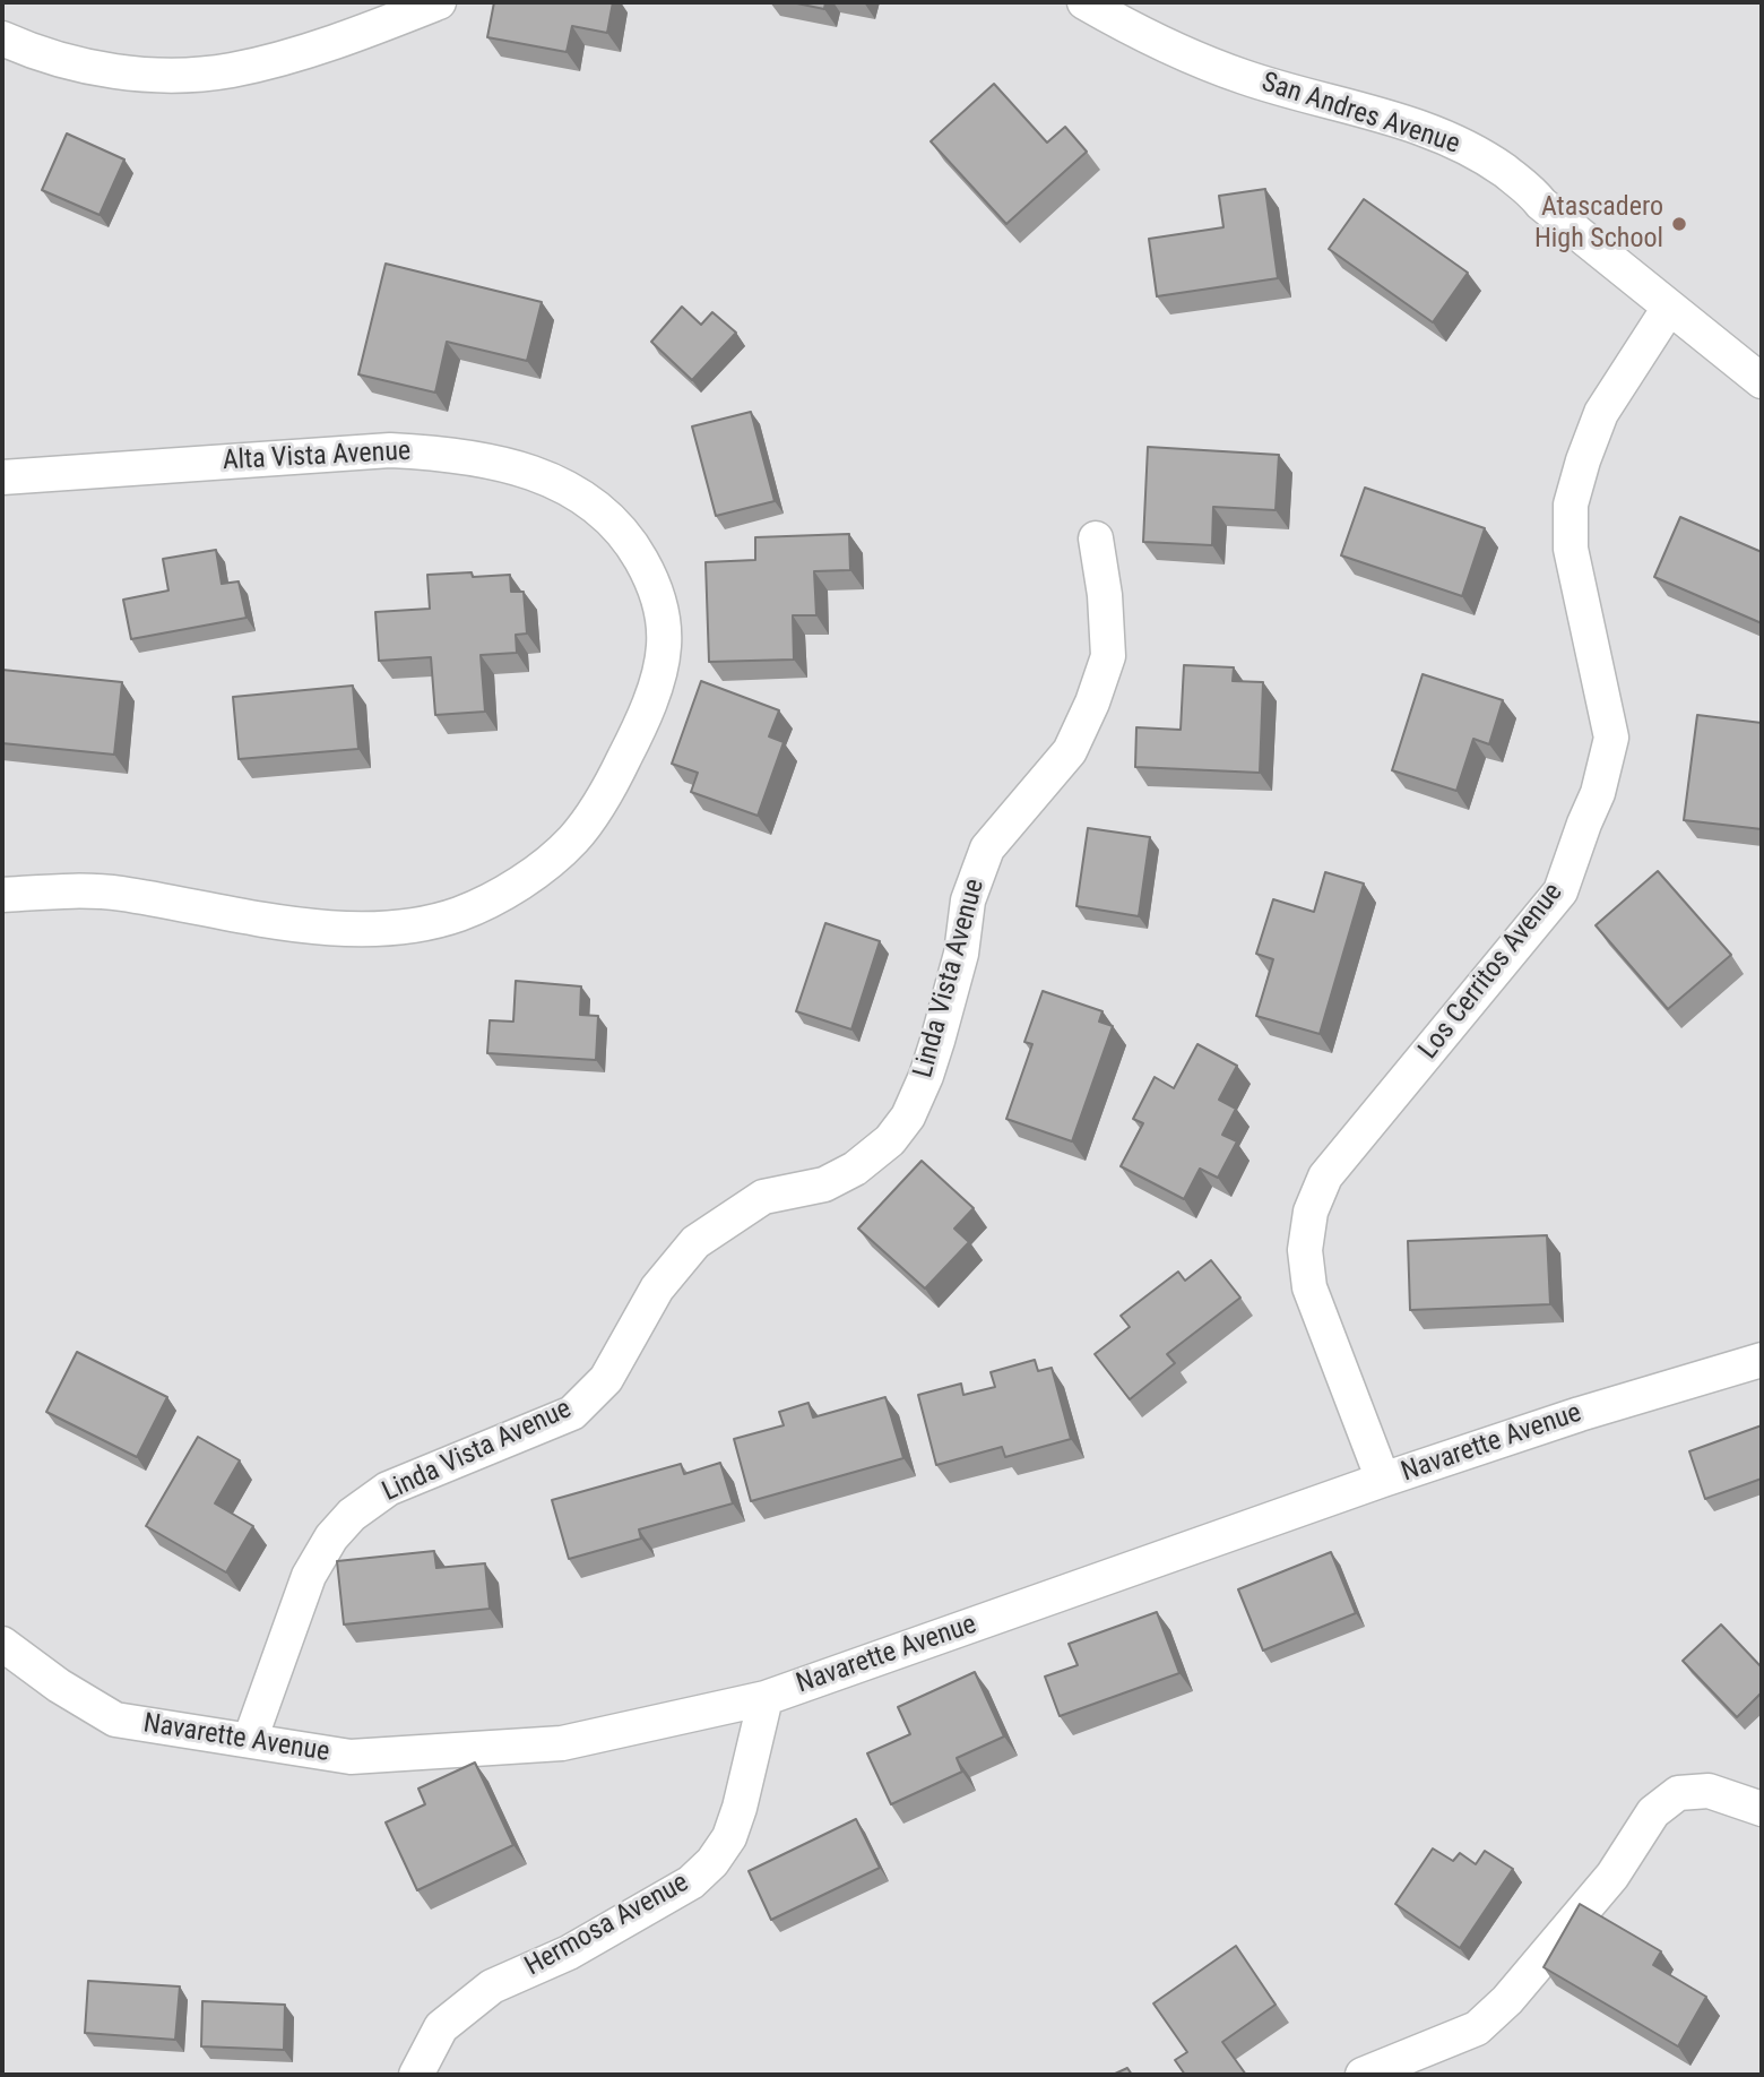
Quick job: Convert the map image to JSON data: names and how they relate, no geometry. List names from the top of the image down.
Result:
{
  "streets": {
    "street": [
      "San Andres Avenue",
      "Alta Vista Avenue",
      "Los Cerritos Avenue",
      "Linda Vista Avenue",
      "Navarette Avenue",
      "Hermosa Avenue"
    ]
  },
  "crossings": [
    ["San Andres Avenue", "Los Cerritos Avenue"],
    ["Los Cerritos Avenue", "Navarette Avenue"],
    ["Linda Vista Avenue", "Navarette Avenue"],
    ["Navarette Avenue", "Hermosa Avenue"]
  ],
  "places": ["Atascadero High School"]
}
